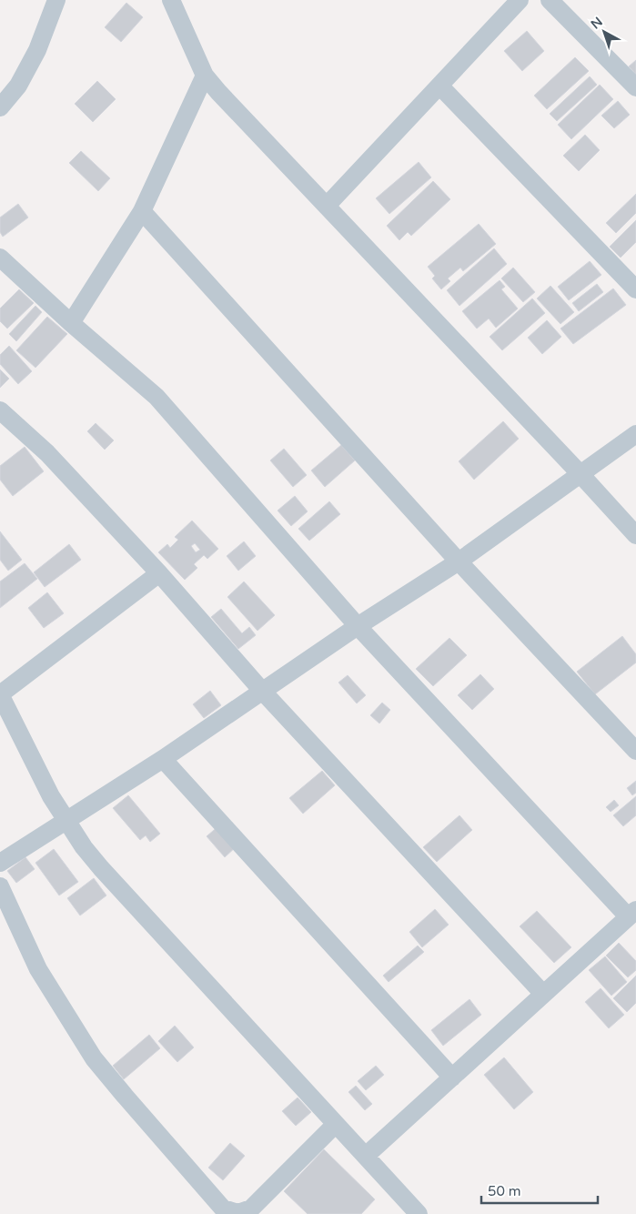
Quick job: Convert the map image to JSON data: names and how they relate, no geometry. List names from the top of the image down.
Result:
{
  "scale_bar": "50 m",
  "north": "top left"
}
